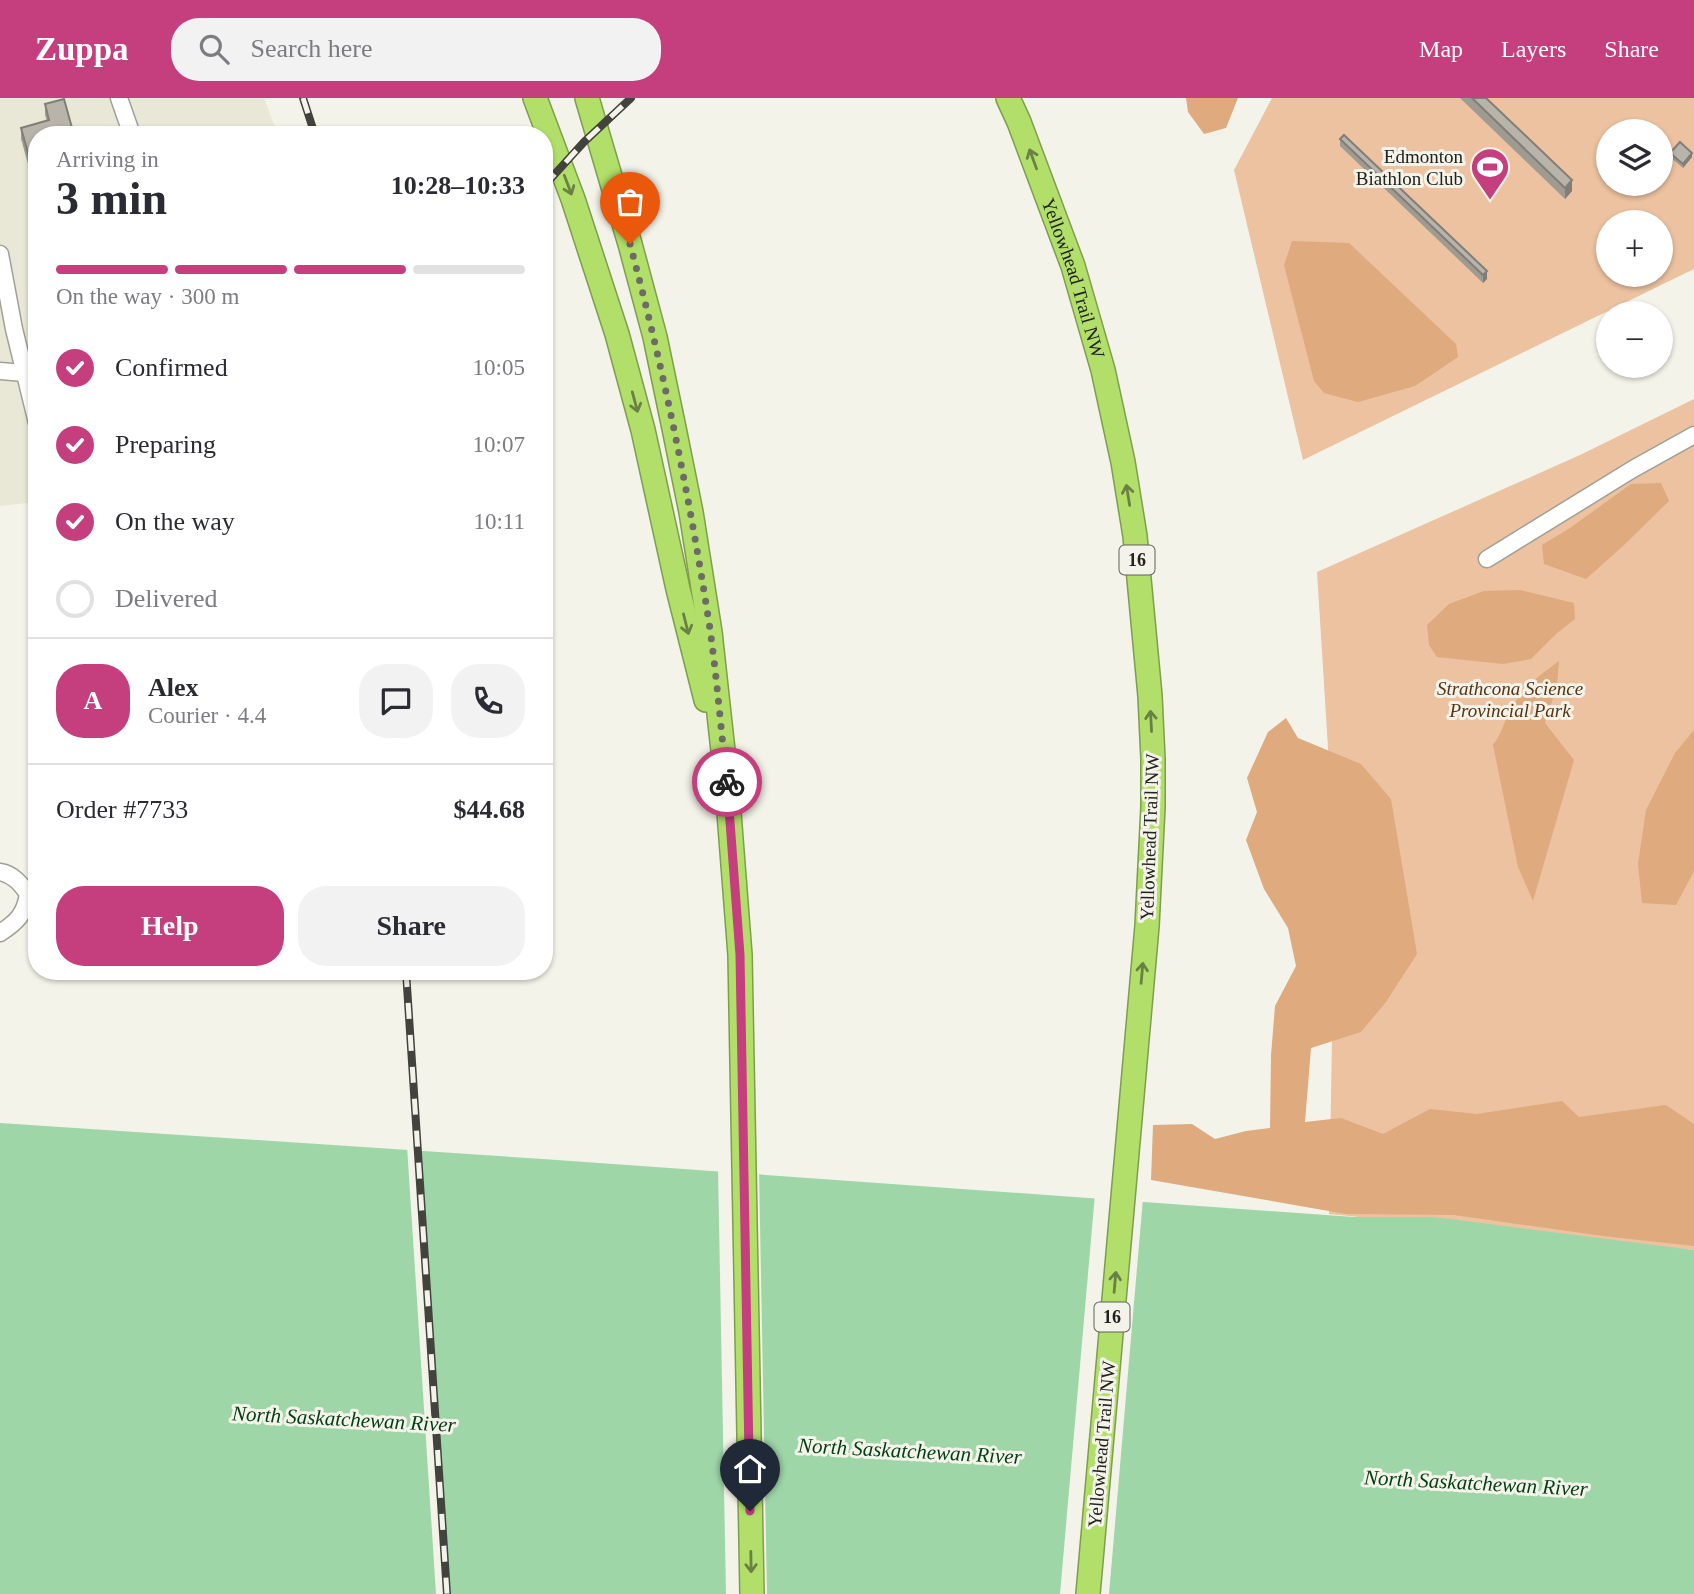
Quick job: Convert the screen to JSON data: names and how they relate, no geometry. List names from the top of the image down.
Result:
{
  "streets": {
    "highway": ["Yellowhead Trail NW", "16"]
  },
  "one_way": ["Yellowhead Trail NW"],
  "water": ["North Saskatchewan River"],
  "parks": ["Strathcona Science Provincial Park"],
  "places": {
    "sports": ["Edmonton Biathlon Club"]
  },
  "page": {
    "header": "Zuppa",
    "search": "Search here",
    "nav": ["Map", "Layers", "Share"],
    "map_buttons": ["+", "−"],
    "heading": ["3 min", "Arriving in", "10:28–10:33"],
    "panel": [
      "Alex",
      "Courier · 4.4",
      "Order #7733",
      "$44.68"
    ],
    "bar": "On the way · 300 m",
    "list": [
      ["Confirmed", "10:05"],
      ["Preparing", "10:07"],
      ["On the way", "10:11"],
      "Delivered"
    ],
    "round": "A",
    "buttons": ["Help", "Share"]
  }
}
